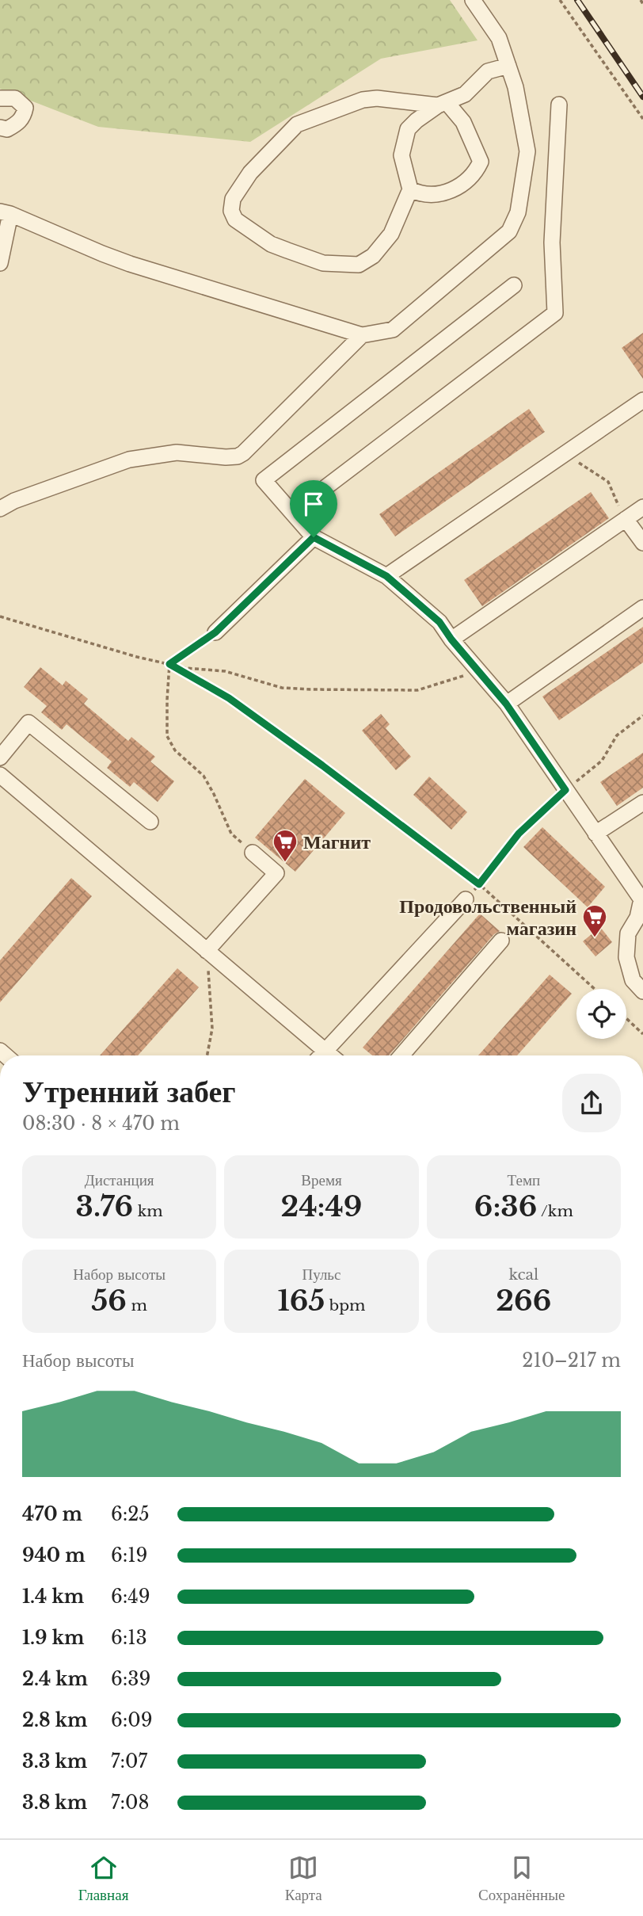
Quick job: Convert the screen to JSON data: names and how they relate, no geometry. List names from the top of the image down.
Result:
{
  "places": {
    "supermarket": ["Магнит", "Продовольственный магазин"]
  },
  "page": {
    "heading": ["Утренний забег", "08:30 · 8 × 470 m"],
    "stats": [
      ["Дистанция", "3.76 km"],
      ["Время", "24:49"],
      ["Темп", "6:36 /km"],
      ["Набор высоты", "56 m"],
      ["Пульс", "165 bpm"],
      ["kcal", "266"]
    ],
    "chart": ["Набор высоты", "210–217 m"],
    "list": [
      {
        "name": "470 m",
        "note": "6:25"
      },
      {
        "name": "940 m",
        "note": "6:19"
      },
      {
        "name": "1.4 km",
        "note": "6:49"
      },
      {
        "name": "1.9 km",
        "note": "6:13"
      },
      {
        "name": "2.4 km",
        "note": "6:39"
      },
      {
        "name": "2.8 km",
        "note": "6:09"
      },
      {
        "name": "3.3 km",
        "note": "7:07"
      },
      {
        "name": "3.8 km",
        "note": "7:08"
      }
    ],
    "tabs": ["Главная", "Карта", "Сохранённые"]
  }
}
